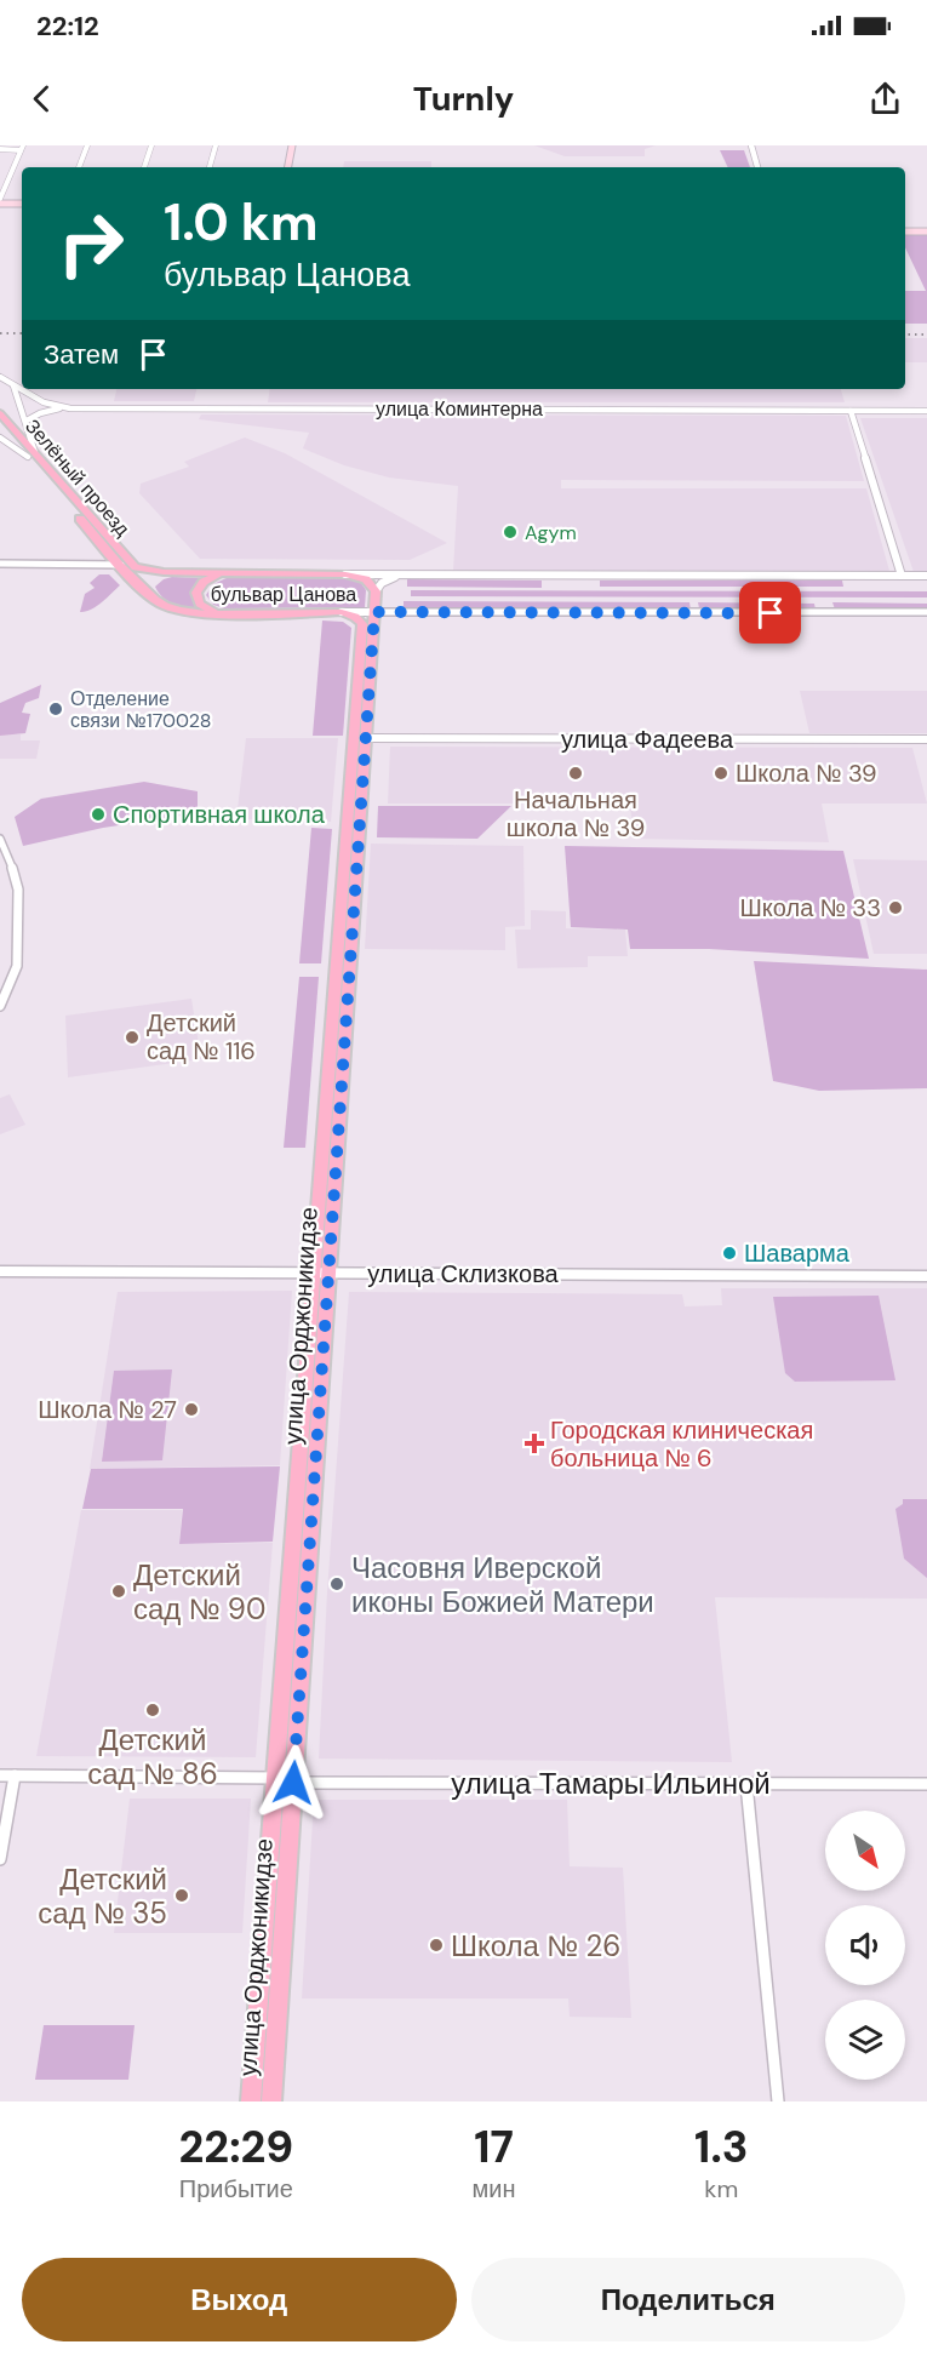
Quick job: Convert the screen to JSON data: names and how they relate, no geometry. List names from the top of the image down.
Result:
{
  "streets": {
    "main road": ["Зелёный проезд", "бульвар Цанова", "улица Орджоникидзе"],
    "street": [
      "улица Коминтерна",
      "улица Фадеева",
      "улица Склизкова",
      "улица Тамары Ильиной"
    ]
  },
  "crossings": [
    ["Зелёный проезд", "бульвар Цанова"],
    ["бульвар Цанова", "улица Орджоникидзе"],
    ["улица Фадеева", "улица Орджоникидзе"],
    ["улица Склизкова", "улица Орджоникидзе"],
    ["улица Орджоникидзе", "улица Тамары Ильиной"]
  ],
  "places": {
    "other": [
      "Agym",
      "Отделение связи №170028",
      "Начальная школа № 39",
      "Школа № 39",
      "Спортивная школа",
      "Школа № 33",
      "Детский сад № 116",
      "Шаварма",
      "Школа № 27",
      "Часовня Иверской иконы Божией Матери",
      "Детский сад № 90",
      "Детский сад № 86",
      "Детский сад № 35",
      "Школа № 26"
    ],
    "health": ["Городская клиническая больница № 6"]
  },
  "north": "bottom right",
  "page": {
    "status": "22:12",
    "header": "Turnly",
    "turn": ["1.0 km", "бульвар Цанова"],
    "then": "Затем",
    "eta": [
      "22:29",
      "Прибытие",
      "17",
      "мин",
      "1.3",
      "km"
    ],
    "buttons": ["Выход", "Поделиться"]
  }
}
